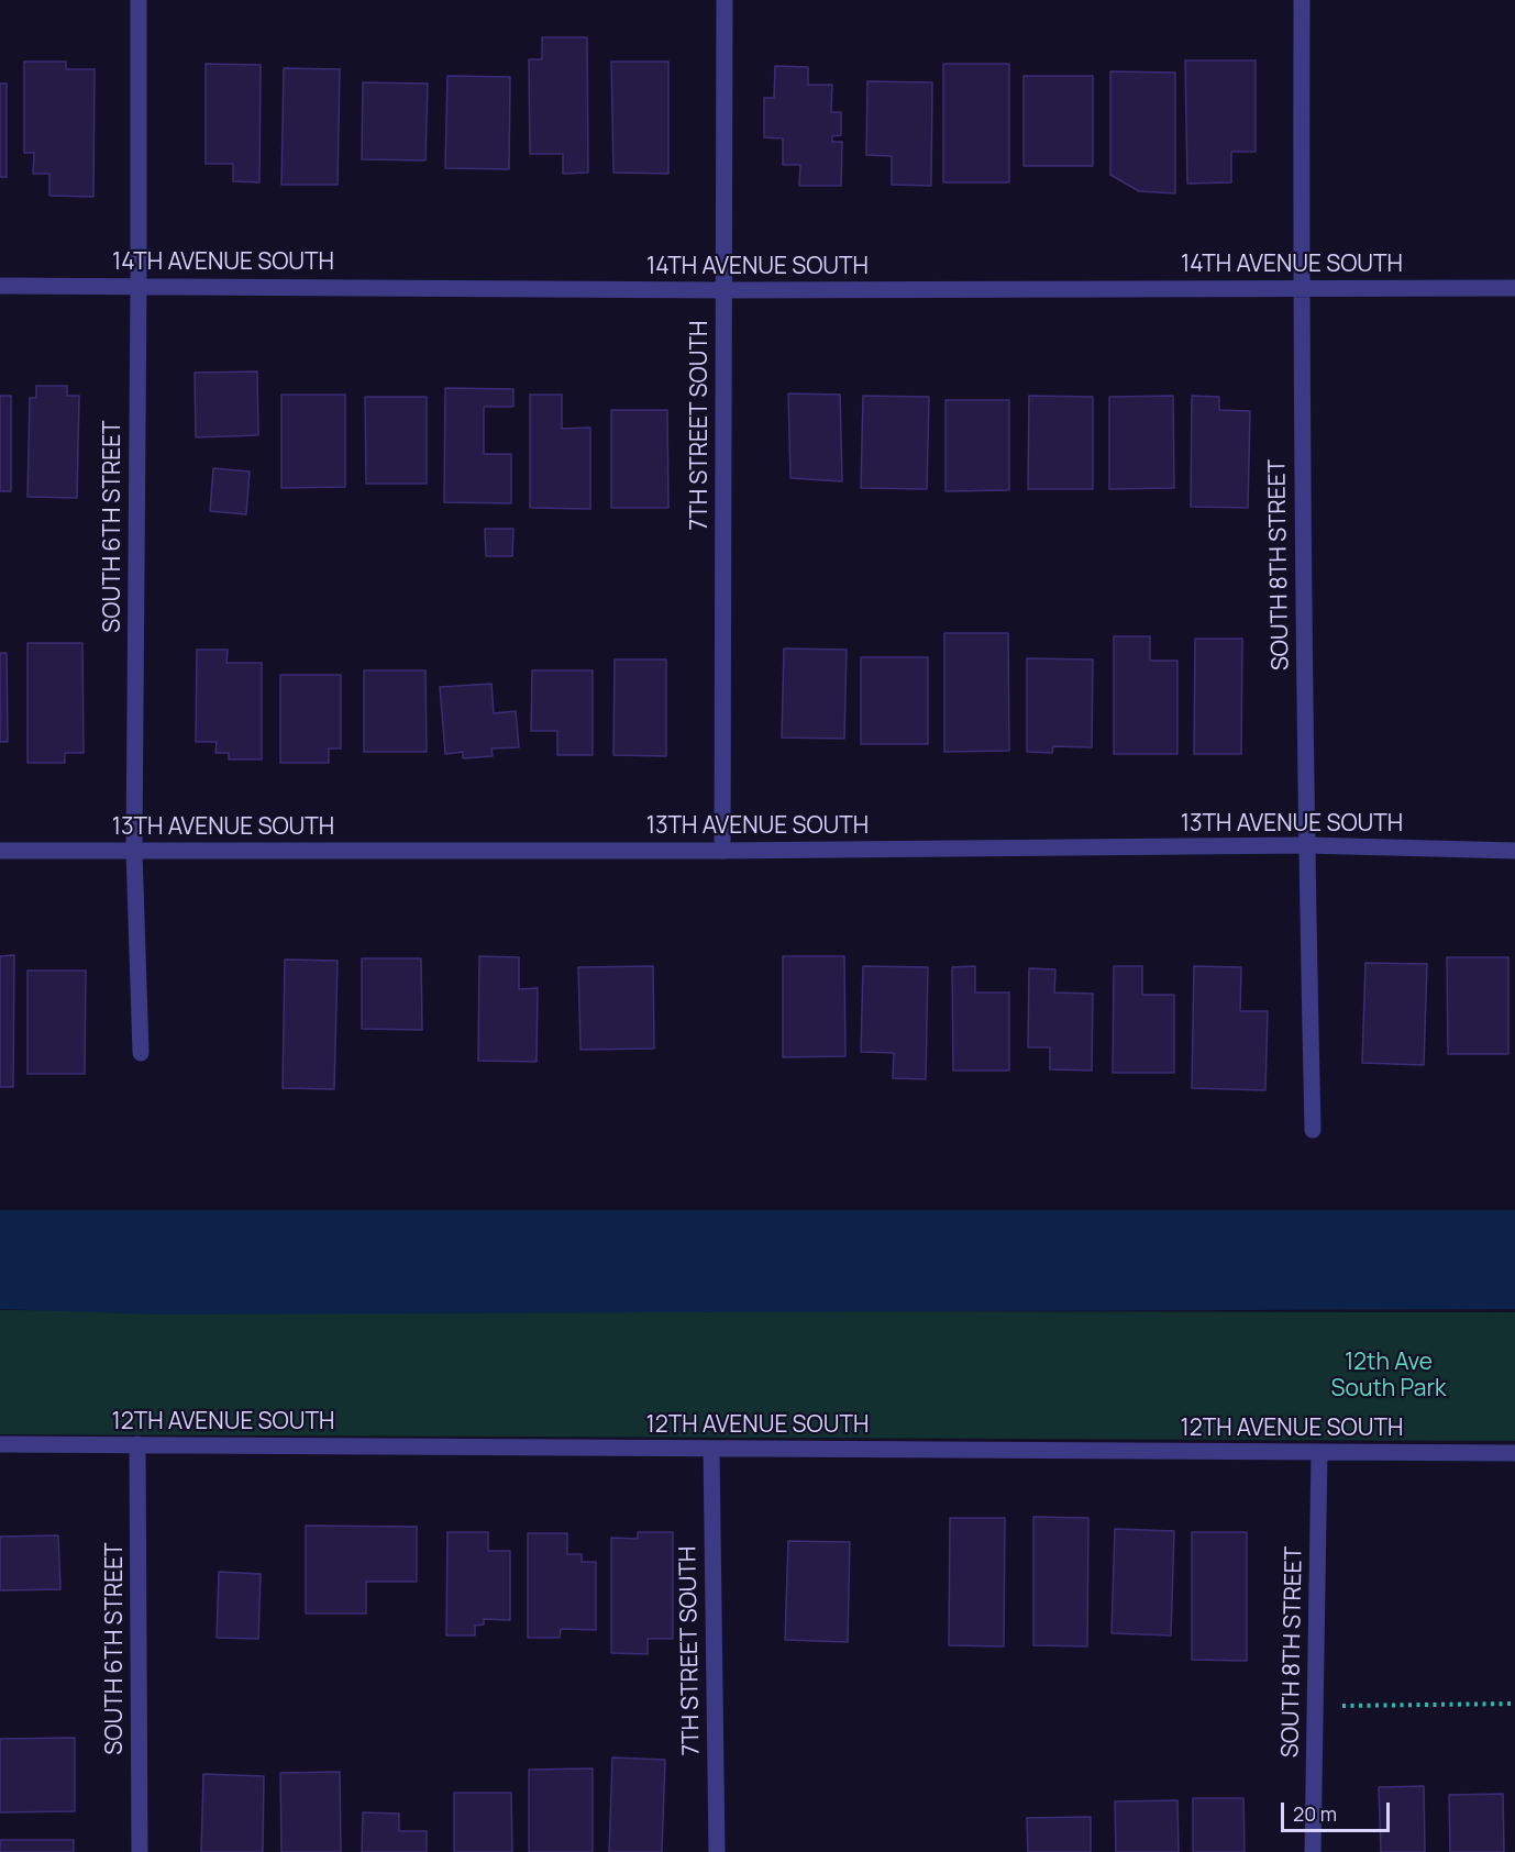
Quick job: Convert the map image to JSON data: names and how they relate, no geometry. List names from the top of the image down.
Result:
{
  "streets": {
    "street": [
      "14TH AVENUE SOUTH",
      "7TH STREET SOUTH",
      "SOUTH 6TH STREET",
      "SOUTH 8TH STREET",
      "13TH AVENUE SOUTH",
      "12TH AVENUE SOUTH"
    ]
  },
  "crossings": [
    ["14TH AVENUE SOUTH", "7TH STREET SOUTH"],
    ["14TH AVENUE SOUTH", "SOUTH 6TH STREET"],
    ["14TH AVENUE SOUTH", "SOUTH 8TH STREET"],
    ["7TH STREET SOUTH", "13TH AVENUE SOUTH"],
    ["7TH STREET SOUTH", "12TH AVENUE SOUTH"],
    ["SOUTH 6TH STREET", "13TH AVENUE SOUTH"],
    ["SOUTH 6TH STREET", "12TH AVENUE SOUTH"],
    ["SOUTH 8TH STREET", "13TH AVENUE SOUTH"],
    ["SOUTH 8TH STREET", "12TH AVENUE SOUTH"]
  ],
  "parks": ["12th Ave South Park"],
  "scale_bar": "20 m"
}
